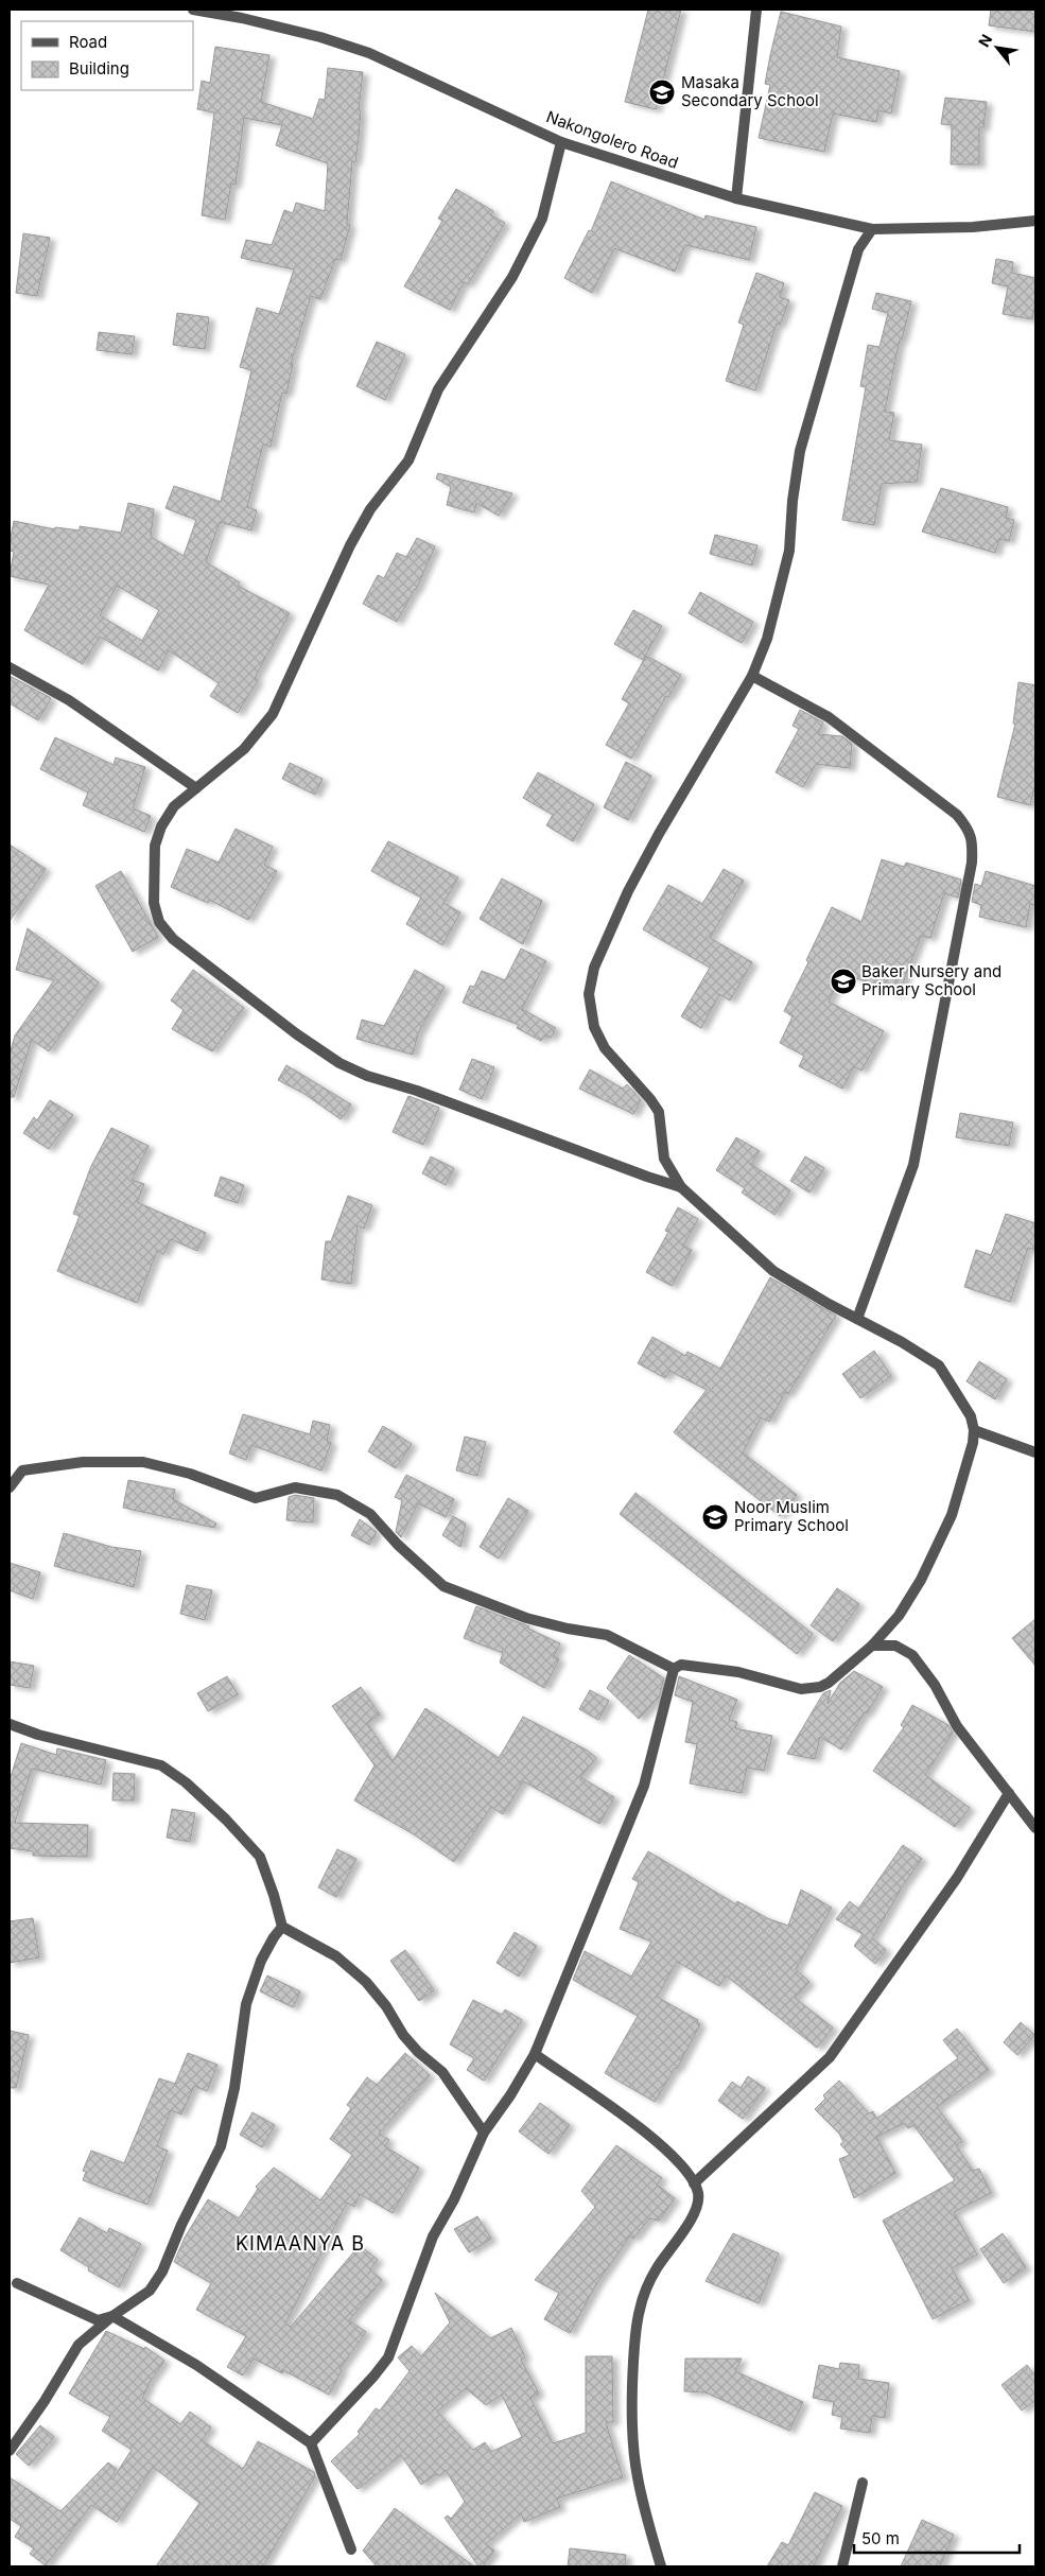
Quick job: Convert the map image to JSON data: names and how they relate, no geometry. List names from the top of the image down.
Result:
{
  "streets": {
    "street": ["Nakongolero Road"]
  },
  "districts": ["KIMAANYA B"],
  "places": {
    "school or university": ["Masaka Secondary School", "Baker Nursery and Primary School", "Noor Muslim Primary School"]
  },
  "legend": ["Road", "Building"],
  "scale_bar": "50 m",
  "north": "top left"
}
